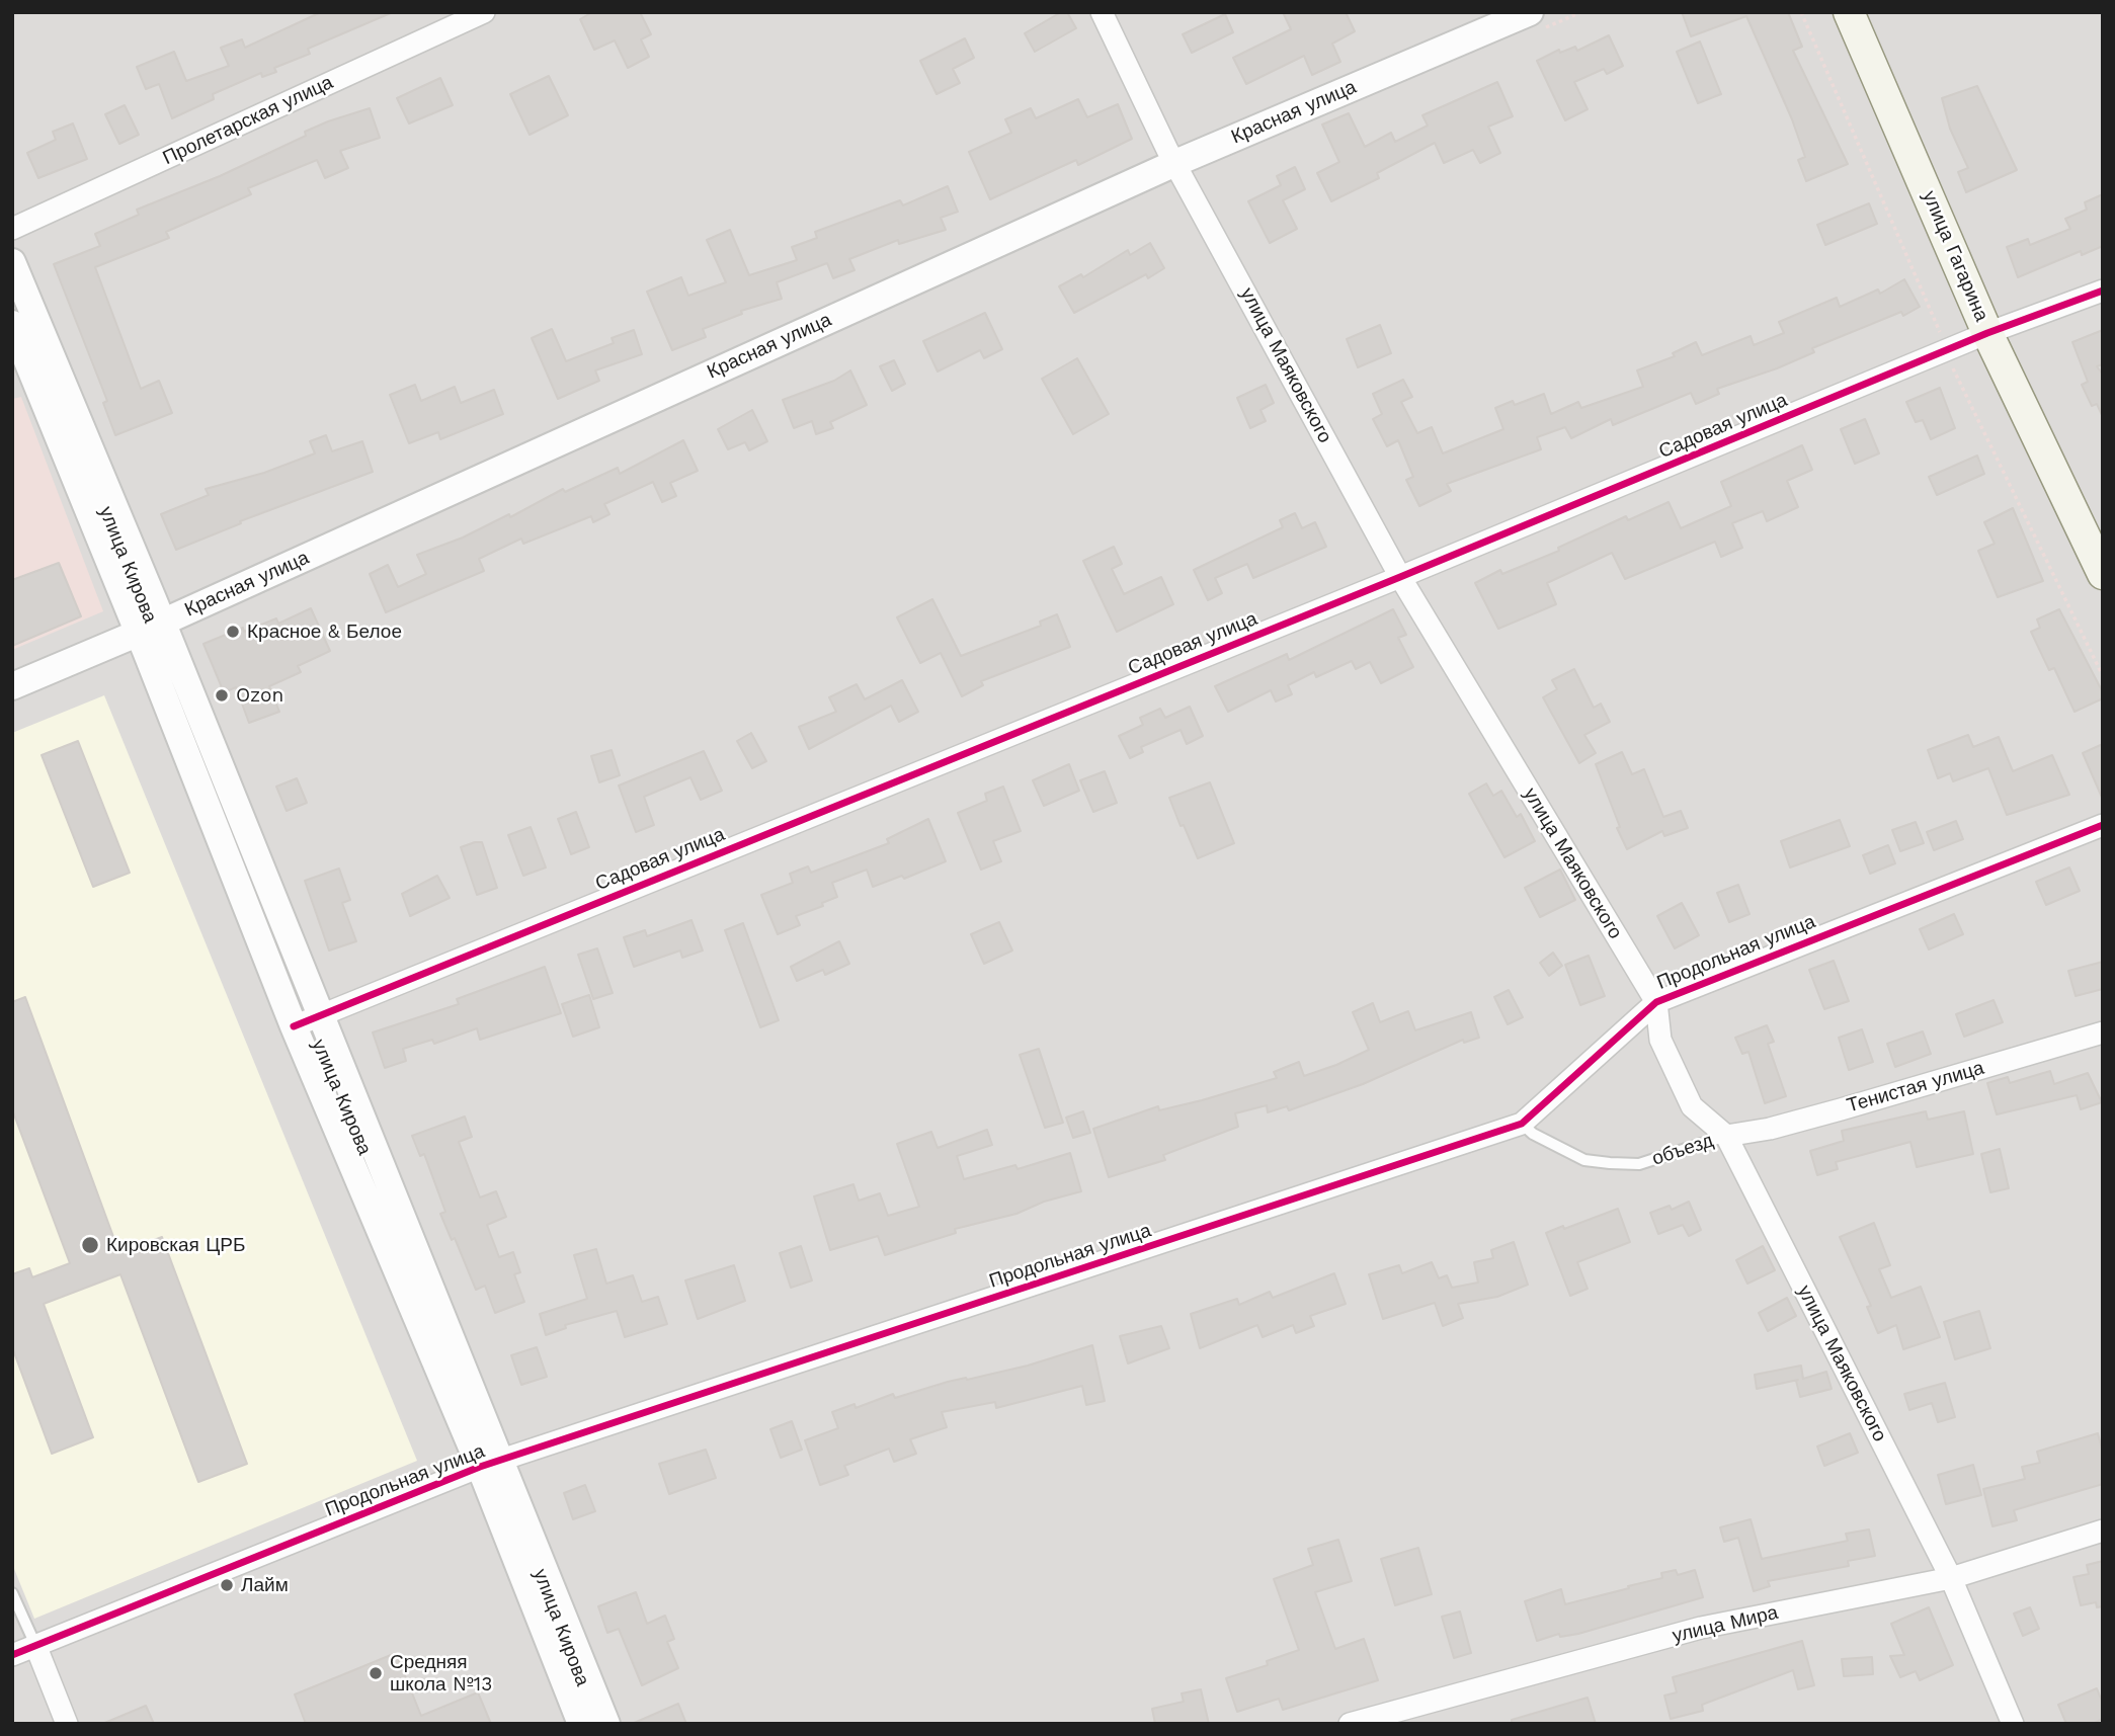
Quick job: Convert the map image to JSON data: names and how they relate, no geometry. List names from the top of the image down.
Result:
{
  "streets": {
    "main road": ["улица Гагарина"],
    "street": [
      "Красная улица",
      "Пролетарская улица",
      "улица Маяковского",
      "Садовая улица",
      "улица Кирова",
      "Продольная улица",
      "Тенистая улица",
      "улица Мира"
    ],
    "lane": ["объезд"]
  },
  "crossings": [
    ["Красная улица", "улица Маяковского"],
    ["Красная улица", "улица Кирова"],
    ["улица Гагарина", "Садовая улица"],
    ["улица Маяковского", "Садовая улица"],
    ["улица Маяковского", "Продольная улица"],
    ["улица Маяковского", "Тенистая улица"],
    ["улица Маяковского", "объезд"],
    ["улица Маяковского", "улица Мира"],
    ["Садовая улица", "улица Кирова"],
    ["улица Кирова", "Продольная улица"],
    ["Продольная улица", "объезд"],
    ["Тенистая улица", "объезд"]
  ],
  "places": [
    "Красное & Белое",
    "Ozon",
    "Кировская ЦРБ",
    "Лайм",
    "Средняя школа №13"
  ]
}
